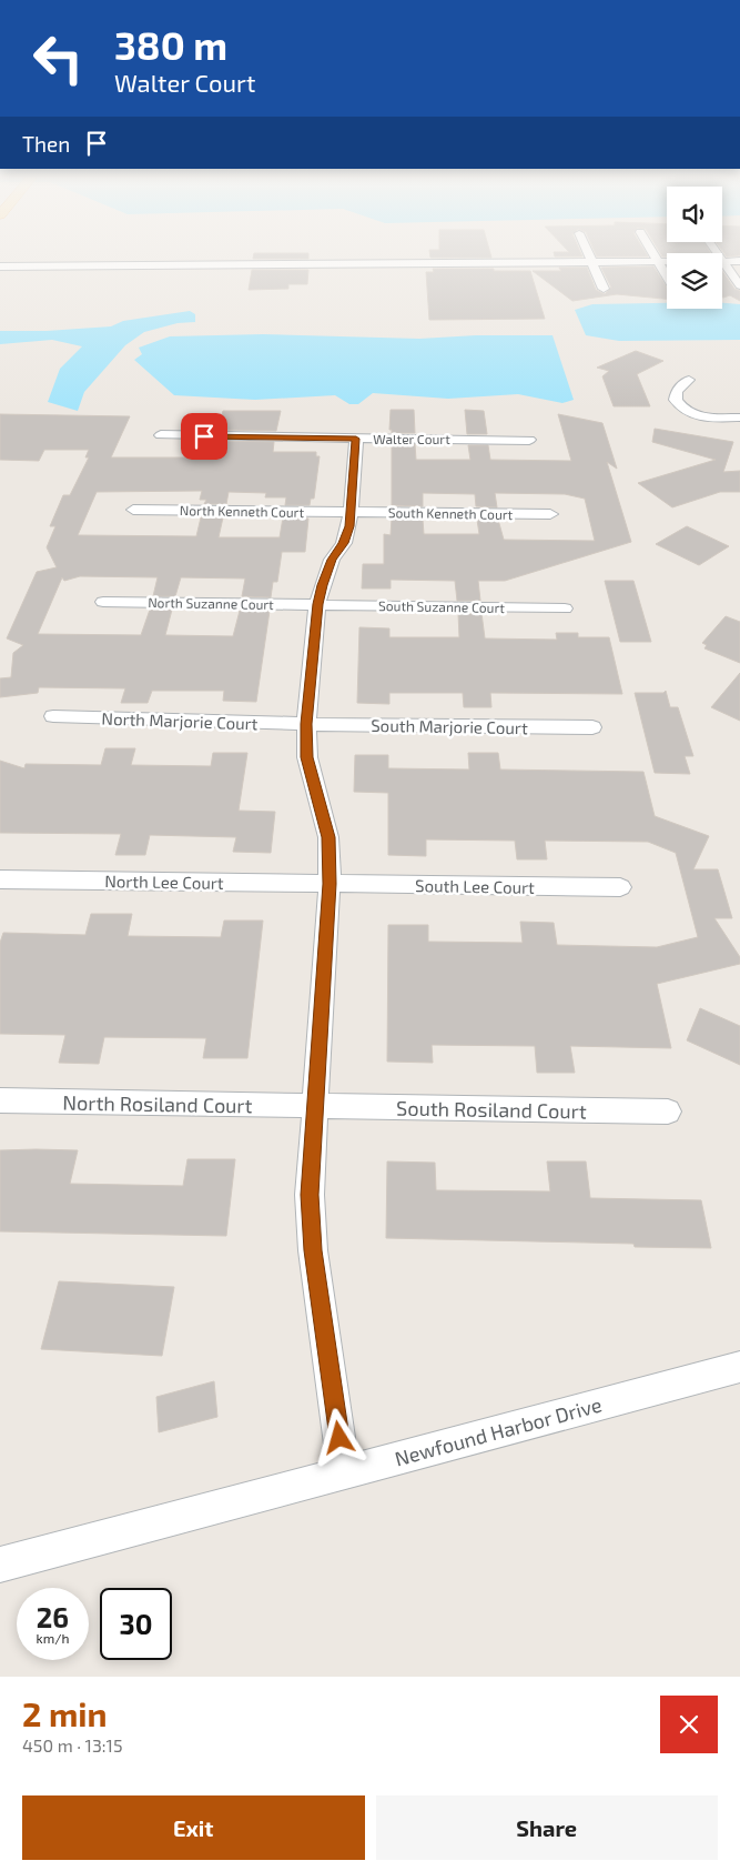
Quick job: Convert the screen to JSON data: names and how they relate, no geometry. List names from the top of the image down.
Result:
{
  "streets": {
    "street": [
      "Walter Court",
      "North Kenneth Court",
      "South Kenneth Court",
      "North Suzanne Court",
      "South Suzanne Court",
      "North Marjorie Court",
      "South Marjorie Court",
      "North Lee Court",
      "South Lee Court",
      "North Rosiland Court",
      "South Rosiland Court",
      "Newfound Harbor Drive"
    ]
  },
  "crossings": [
    ["North Kenneth Court", "South Kenneth Court"],
    ["North Suzanne Court", "South Suzanne Court"],
    ["North Marjorie Court", "South Marjorie Court"],
    ["North Lee Court", "South Lee Court"],
    ["North Rosiland Court", "South Rosiland Court"]
  ],
  "page": {
    "turn": ["380 m", "Walter Court"],
    "then": "Then",
    "speed": "26 km/h",
    "limit": "30",
    "heading": ["2 min", "450 m · 13:15"],
    "buttons": ["Exit", "Share"]
  }
}
